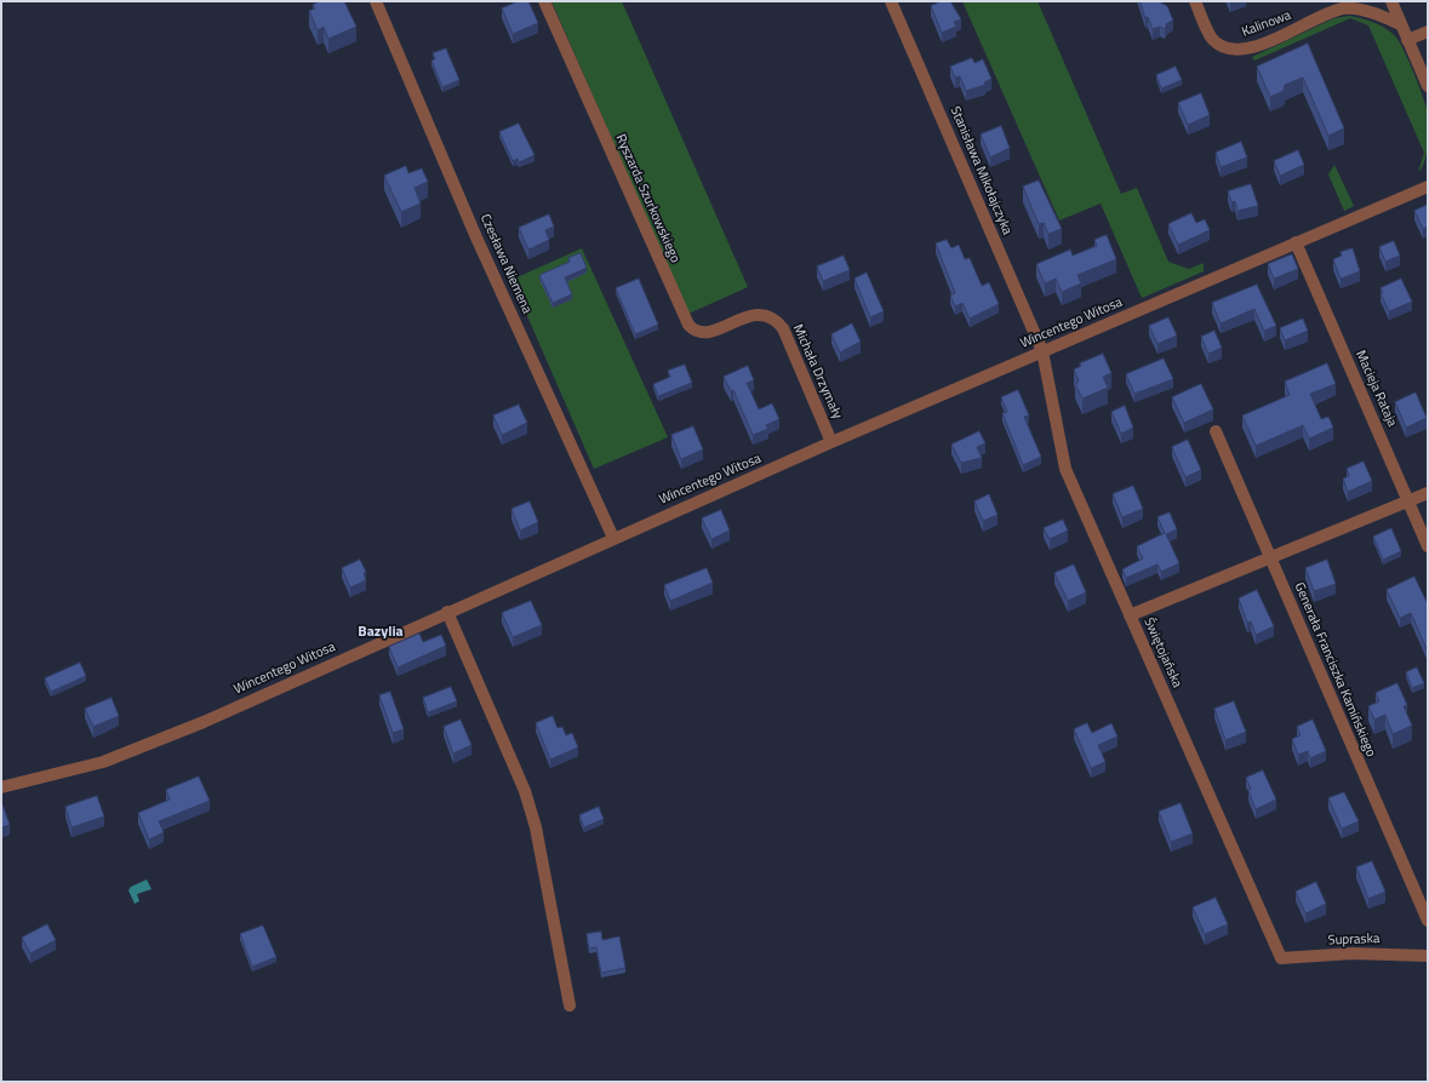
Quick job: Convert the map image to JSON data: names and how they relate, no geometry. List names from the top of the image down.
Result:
{
  "streets": {
    "street": [
      "Kalinowa",
      "Stanisława Mikołajczyka",
      "Ryszarda Szurkowskiego",
      "Czesława Niemena",
      "Wincentego Witosa",
      "Michała Drzymały",
      "Macieja Rataja",
      "Świętojańska",
      "Generała Franciszka Kamińskiego",
      "Supraska"
    ]
  },
  "crossings": [
    ["Stanisława Mikołajczyka", "Wincentego Witosa"],
    ["Stanisława Mikołajczyka", "Świętojańska"],
    ["Ryszarda Szurkowskiego", "Michała Drzymały"],
    ["Czesława Niemena", "Wincentego Witosa"],
    ["Wincentego Witosa", "Michała Drzymały"],
    ["Wincentego Witosa", "Macieja Rataja"],
    ["Wincentego Witosa", "Świętojańska"],
    ["Świętojańska", "Supraska"]
  ],
  "districts": ["Bazylia"]
}
